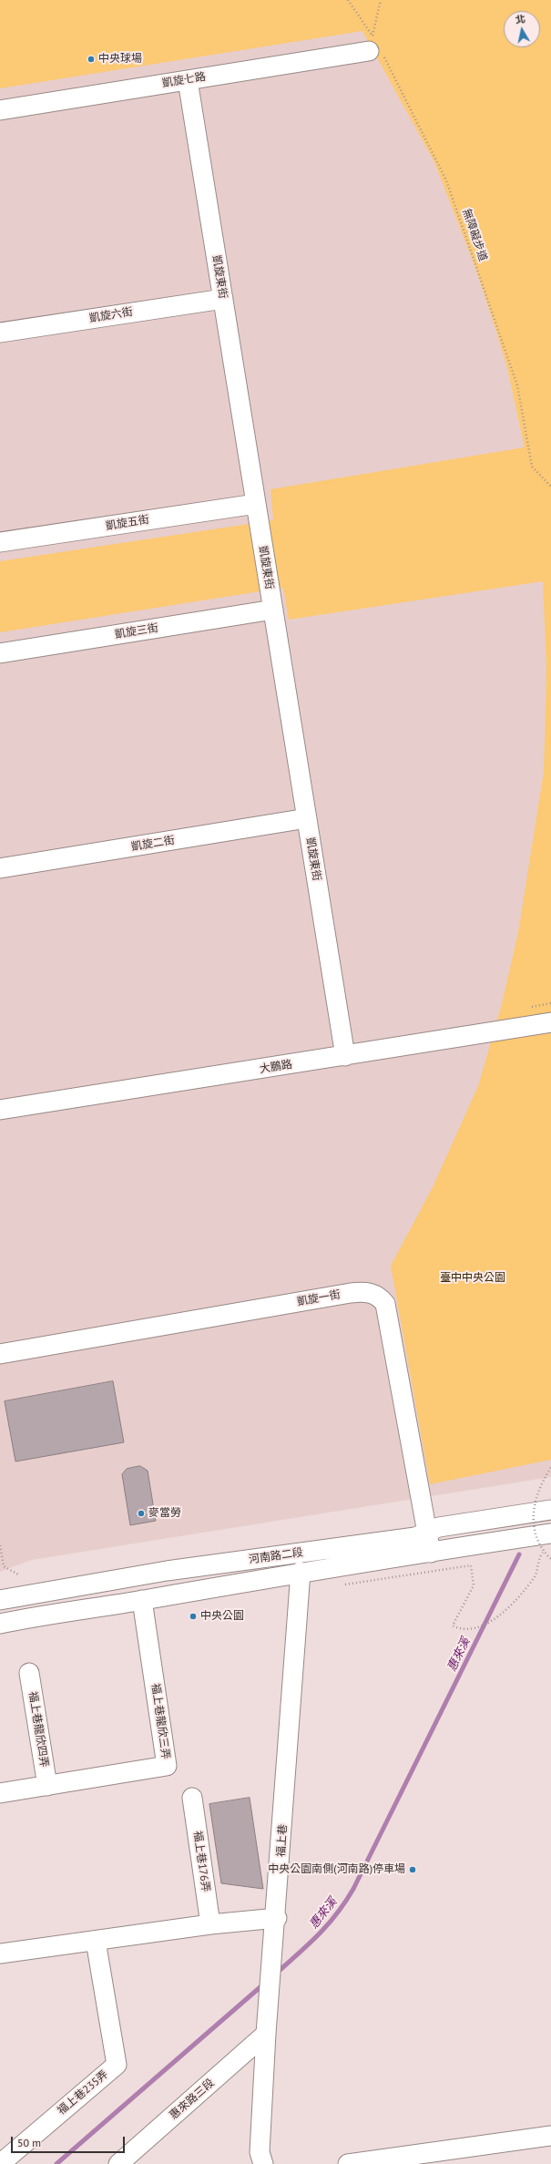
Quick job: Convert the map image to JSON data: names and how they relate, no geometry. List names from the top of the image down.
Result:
{
  "streets": {
    "street": [
      "凱旋七路",
      "凱旋東街",
      "凱旋六街",
      "凱旋五街",
      "凱旋三街",
      "凱旋二街",
      "大鵬路",
      "凱旋一街",
      "河南路二段",
      "福上巷龍欣三弄",
      "福上巷龍欣四弄",
      "福上巷",
      "福上巷176弄",
      "福上巷235弄",
      "惠來路三段"
    ],
    "path": ["無障礙步道"]
  },
  "crossings": [
    ["凱旋七路", "無障礙步道"],
    ["凱旋七路", "凱旋東街"],
    ["凱旋東街", "凱旋六街"],
    ["凱旋東街", "凱旋五街"],
    ["凱旋東街", "凱旋三街"],
    ["凱旋東街", "凱旋二街"],
    ["凱旋東街", "大鵬路"],
    ["凱旋一街", "河南路二段"],
    ["河南路二段", "福上巷龍欣三弄"],
    ["河南路二段", "福上巷"],
    ["福上巷龍欣三弄", "福上巷龍欣四弄"],
    ["福上巷", "惠來路三段"]
  ],
  "water": ["惠來溪"],
  "parks": ["臺中中央公園"],
  "places": [
    "中央球場",
    "麥當勞",
    "中央公園",
    "中央公園南側(河南路)停車場"
  ],
  "scale_bar": "50 m",
  "north": "top"
}
